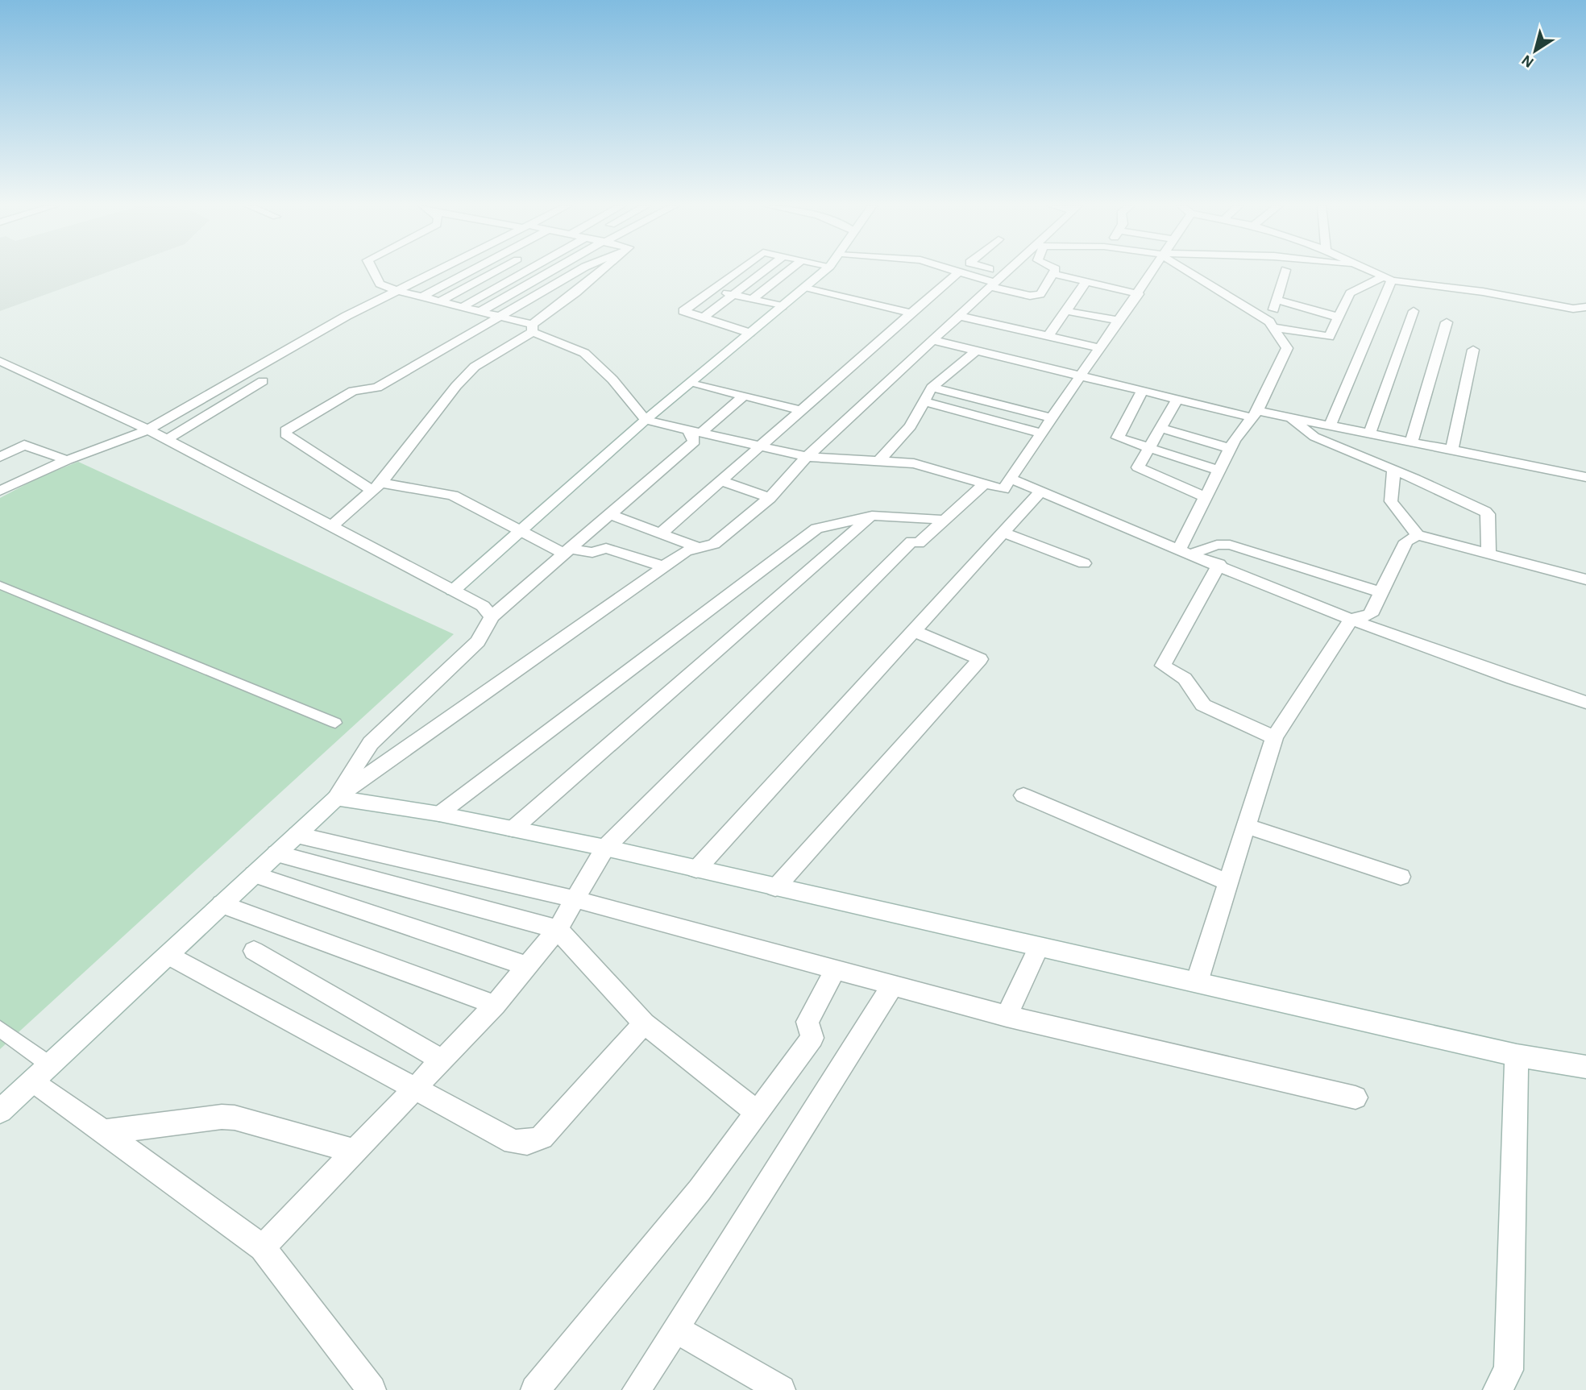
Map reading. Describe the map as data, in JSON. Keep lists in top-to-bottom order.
{
  "north": "bottom left"
}
